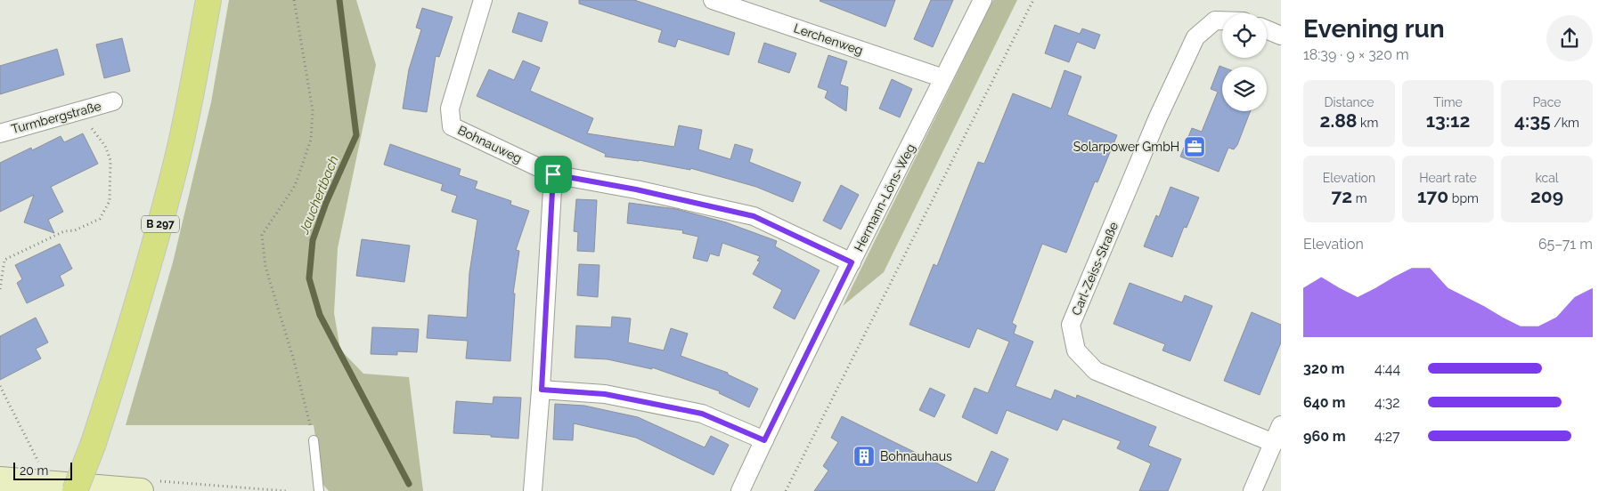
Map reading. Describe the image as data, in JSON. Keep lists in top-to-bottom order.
{
  "streets": {
    "main road": ["B 297"],
    "street": [
      "Lerchenweg",
      "Turmbergstraße",
      "Bohnauweg",
      "Hermann-Löns-Weg",
      "Carl-Zeiss-Straße"
    ]
  },
  "crossings": [
    ["Lerchenweg", "Hermann-Löns-Weg"]
  ],
  "water": ["Jauchertbach"],
  "places": {
    "office": ["Solarpower GmbH"],
    "building": ["Bohnauhaus"]
  },
  "scale_bar": "20 m",
  "page": {
    "heading": ["Evening run", "18:39 · 9 × 320 m"],
    "stats": [
      ["Distance", "2.88 km"],
      ["Time", "13:12"],
      ["Pace", "4:35 /km"],
      ["Elevation", "72 m"],
      ["Heart rate", "170 bpm"],
      ["kcal", "209"]
    ],
    "chart": ["Elevation", "65–71 m"],
    "list": [
      {
        "name": "320 m",
        "note": "4:44"
      },
      {
        "name": "640 m",
        "note": "4:32"
      },
      {
        "name": "960 m",
        "note": "4:27"
      }
    ],
    "scale": "20 m"
  }
}
